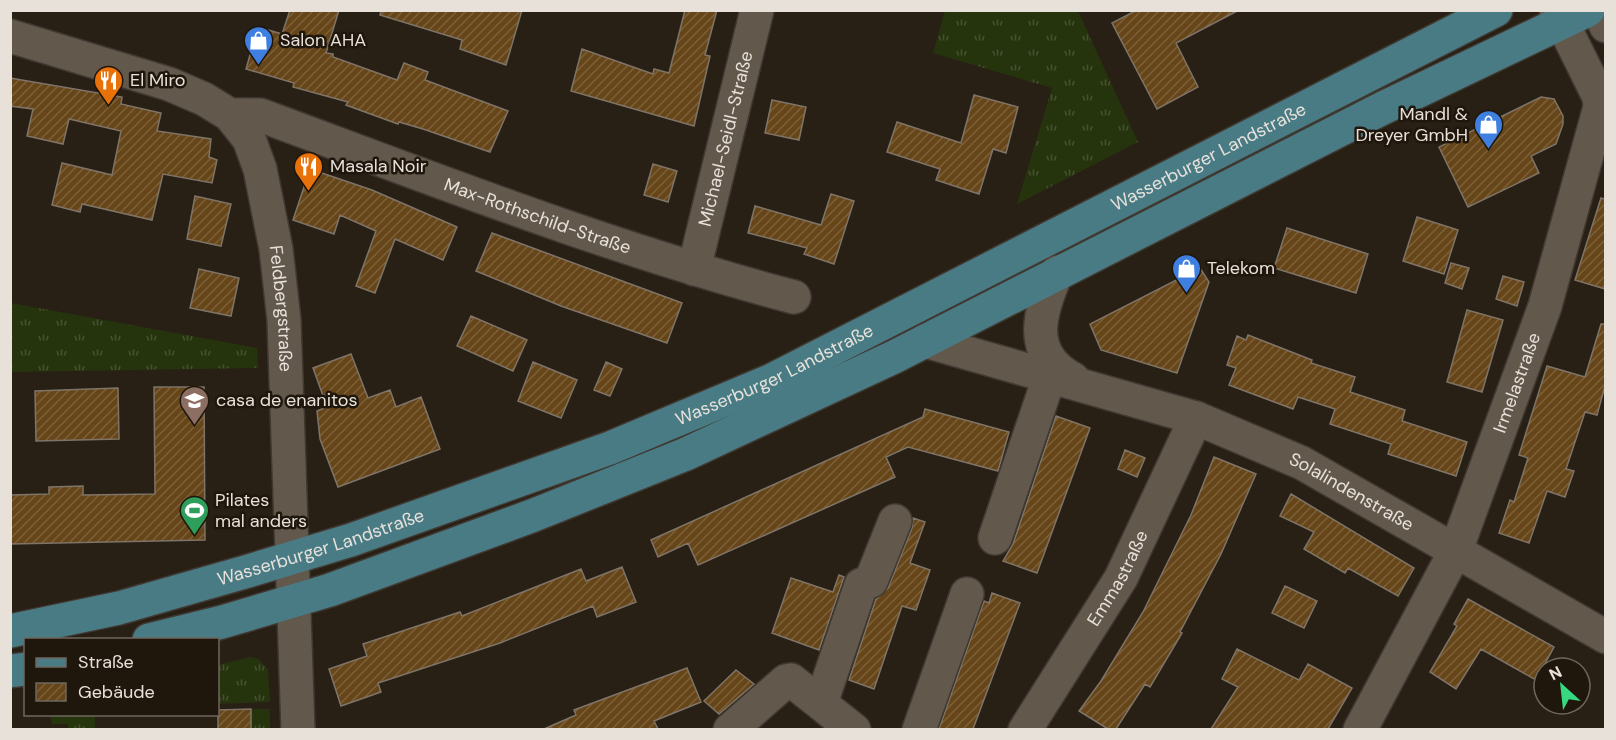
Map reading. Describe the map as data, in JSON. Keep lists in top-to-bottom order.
{
  "streets": {
    "main road": ["Wasserburger Landstraße"],
    "street": [
      "Michael-Seidl-Straße",
      "Max-Rothschild-Straße",
      "Feldbergstraße",
      "Irmelastraße",
      "Solalindenstraße",
      "Emmastraße"
    ]
  },
  "crossings": [
    ["Michael-Seidl-Straße", "Max-Rothschild-Straße"],
    ["Wasserburger Landstraße", "Feldbergstraße"],
    ["Wasserburger Landstraße", "Irmelastraße"],
    ["Wasserburger Landstraße", "Solalindenstraße"],
    ["Max-Rothschild-Straße", "Feldbergstraße"],
    ["Irmelastraße", "Solalindenstraße"],
    ["Solalindenstraße", "Emmastraße"]
  ],
  "places": {
    "shop": ["Salon AHA", "Mandl & Dreyer GmbH", "Telekom"],
    "restaurant": ["El Miro", "Masala Noir"],
    "school or university": ["casa de enanitos"],
    "sports": ["Pilates mal anders"]
  },
  "legend": ["Straße", "Gebäude"],
  "north": "top left"
}
